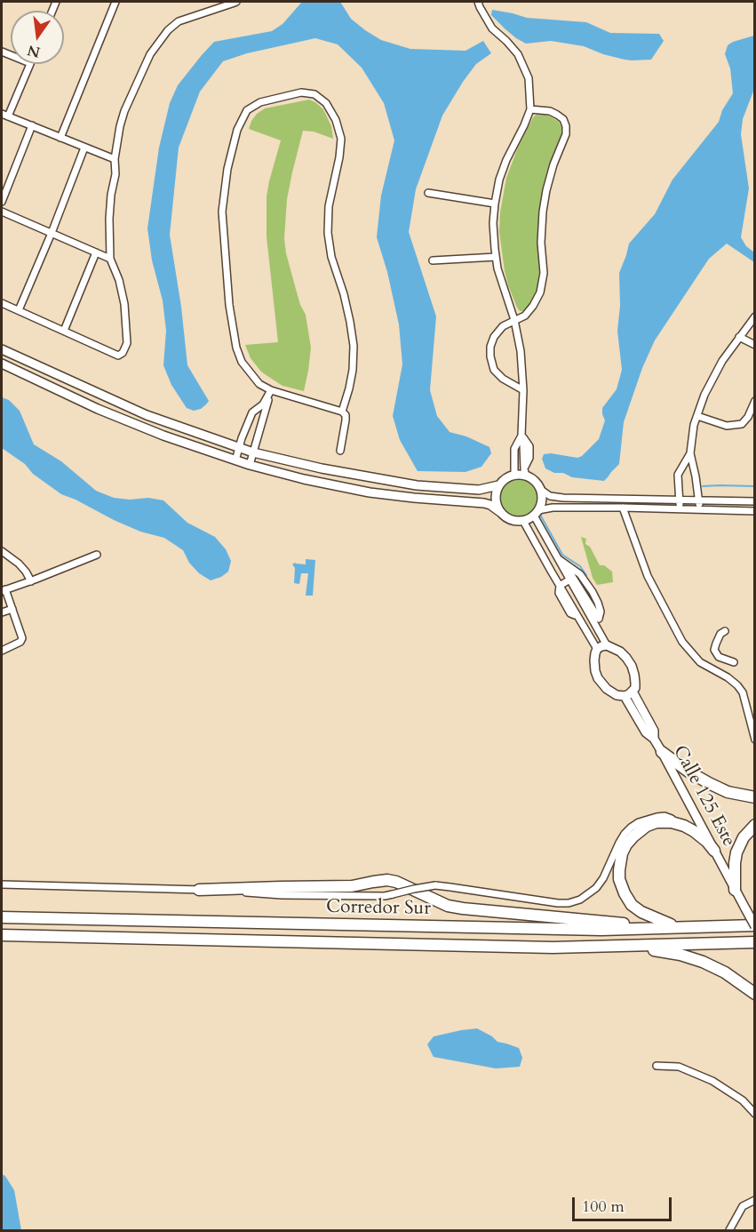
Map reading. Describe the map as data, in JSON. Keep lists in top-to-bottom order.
{
  "streets": {
    "highway": ["Corredor Sur"],
    "street": ["Calle 125 Este"]
  },
  "crossings": [
    ["Calle 125 Este", "Corredor Sur"]
  ],
  "scale_bar": "100 m",
  "north": "bottom"
}
